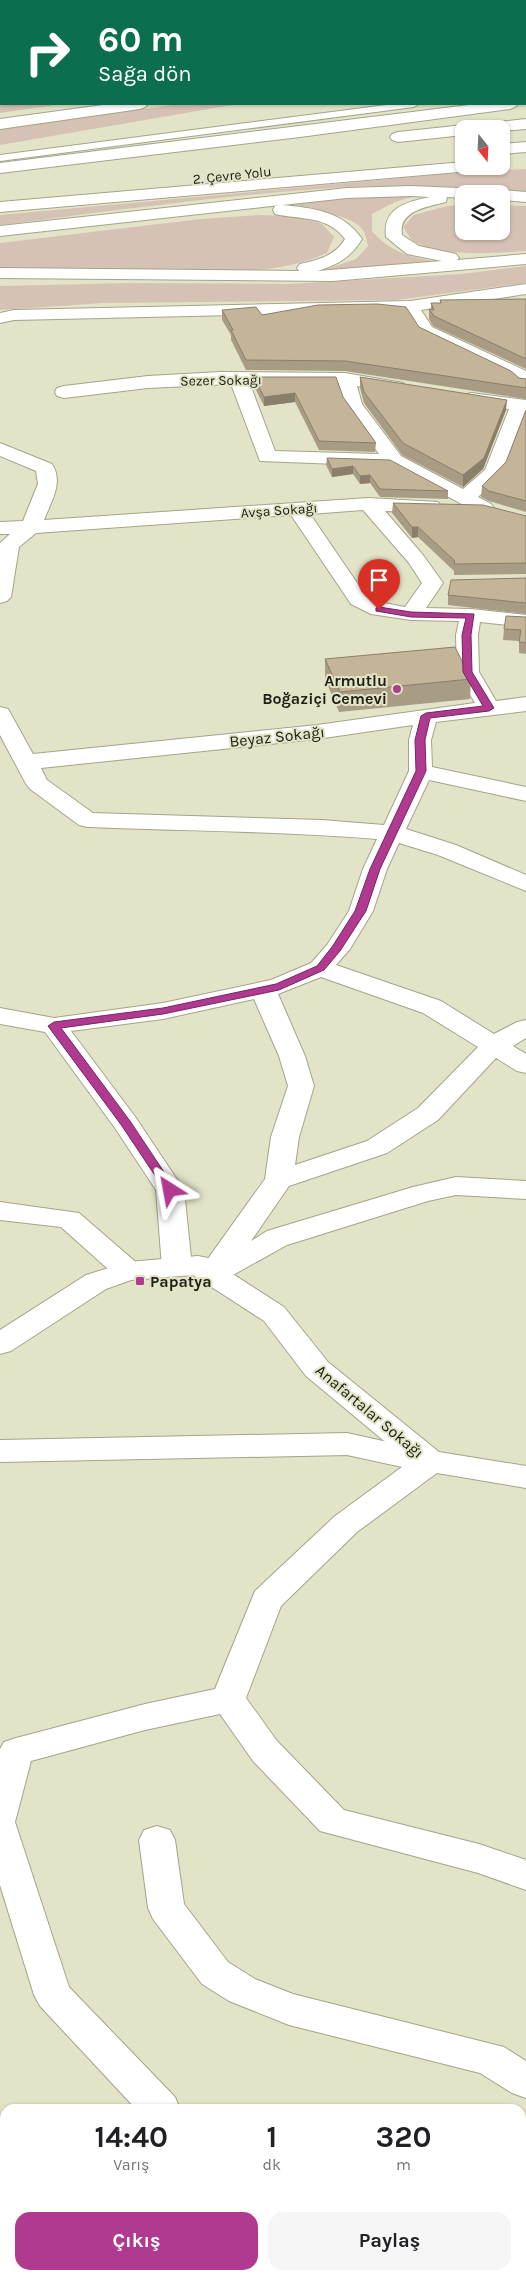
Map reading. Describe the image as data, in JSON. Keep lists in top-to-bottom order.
{
  "streets": {
    "main road": [
      "2. Çevre Yolu",
      "Sezer Sokağı",
      "Avşa Sokağı",
      "Beyaz Sokağı",
      "Anafartalar Sokağı"
    ]
  },
  "places": {
    "other": ["Armutlu Boğaziçi Cemevi"],
    "transit": ["Papatya"]
  },
  "north": "bottom",
  "page": {
    "turn": ["60 m", "Sağa dön"],
    "eta": [
      "14:40",
      "Varış",
      "1",
      "dk",
      "320",
      "m"
    ],
    "buttons": ["Çıkış", "Paylaş"]
  }
}
